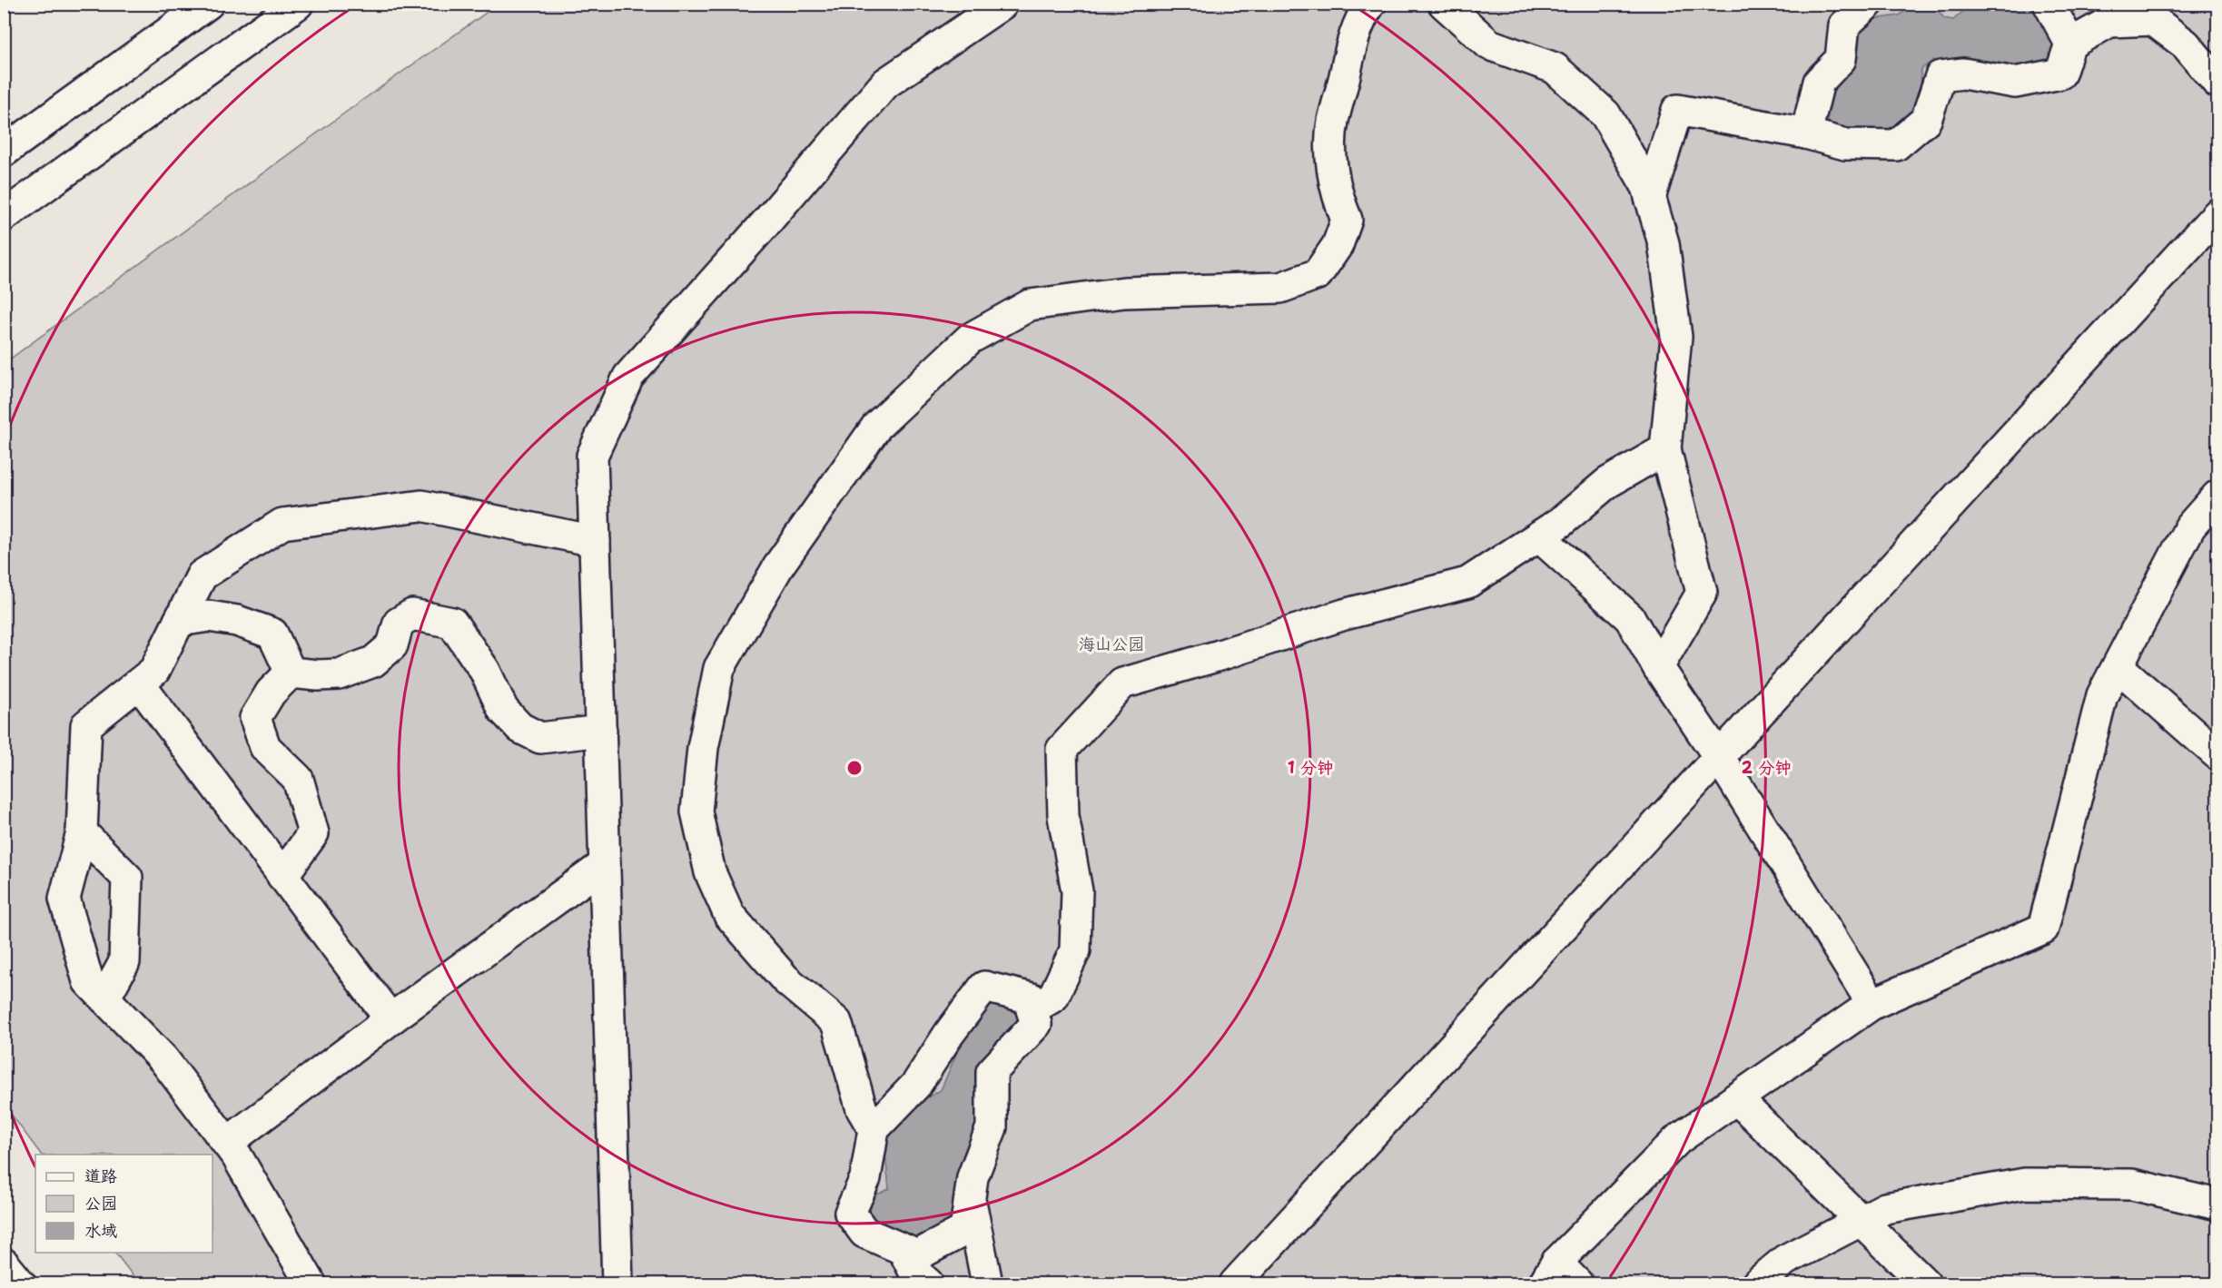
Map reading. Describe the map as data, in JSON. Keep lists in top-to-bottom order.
{
  "parks": ["海山公园"],
  "legend": ["道路", "公园", "水域"],
  "rings": ["1 分钟", "2 分钟"]
}
